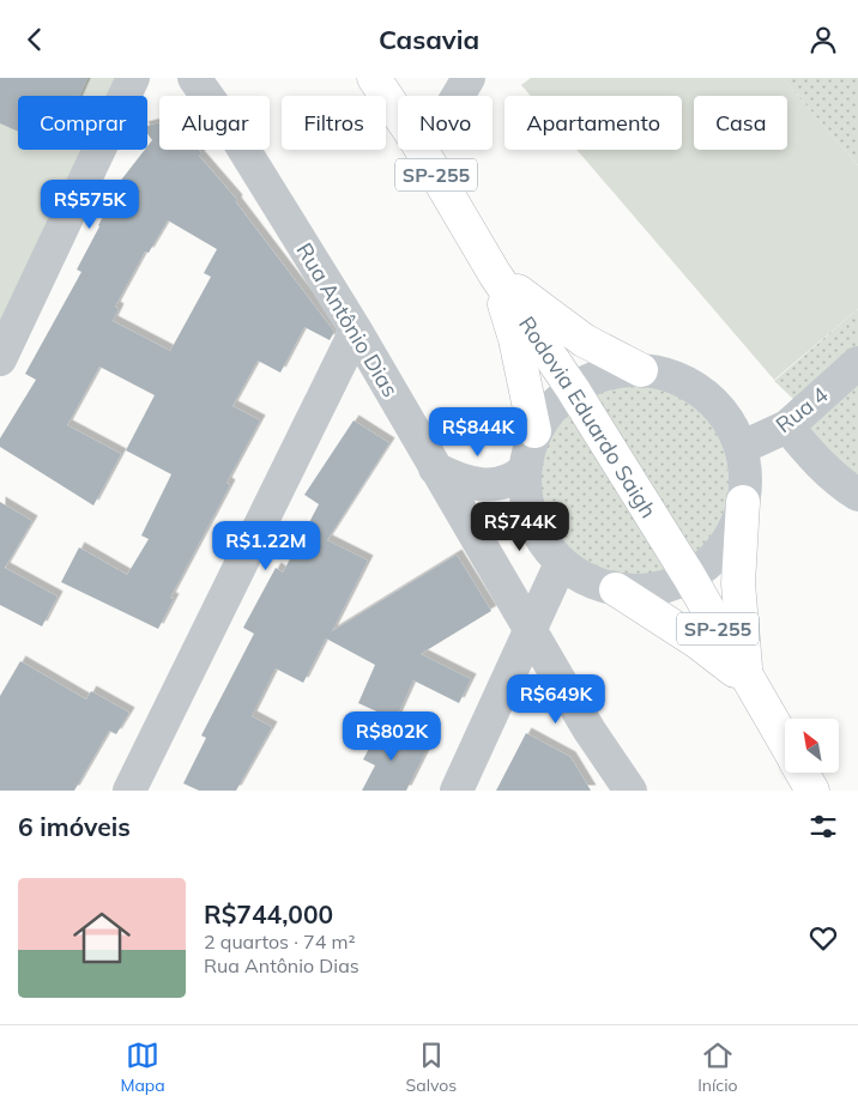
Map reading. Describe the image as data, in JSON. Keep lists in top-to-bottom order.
{
  "streets": {
    "highway": ["SP-255", "Rodovia Eduardo Saigh"],
    "street": ["Rua Antônio Dias", "Rua 4"]
  },
  "north": "top left",
  "page": {
    "header": "Casavia",
    "chip": [
      "Comprar",
      "Alugar",
      "Filtros",
      "Novo",
      "Apartamento",
      "Casa"
    ],
    "price": [
      "R$575K",
      "R$844K",
      "R$744K",
      "R$1.22M",
      "R$649K",
      "R$802K"
    ],
    "heading": "6 imóveis",
    "list": [
      {
        "name": "R$744,000",
        "note": "2 quartos · 74 m² · Rua Antônio Dias"
      }
    ],
    "tabs": ["Mapa", "Salvos", "Início"]
  }
}
